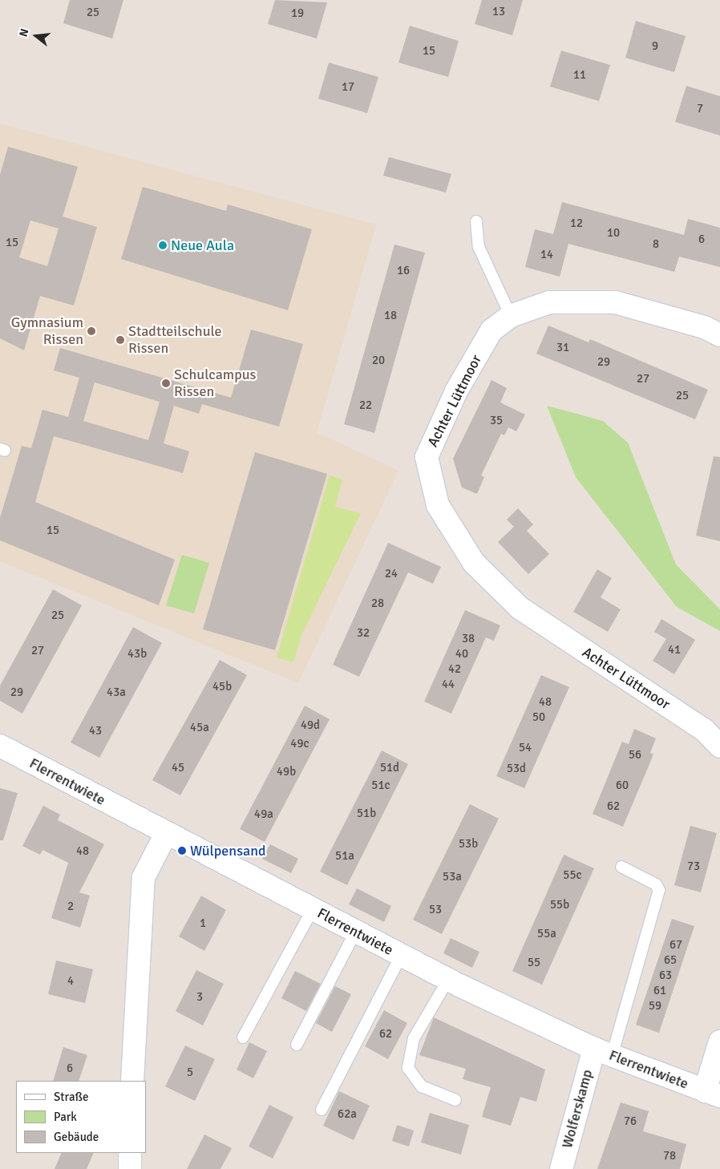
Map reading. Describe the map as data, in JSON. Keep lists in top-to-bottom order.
{
  "streets": {
    "street": ["Achter Lüttmoor", "Flerrentwiete", "Wolferskamp"]
  },
  "crossings": [
    ["Flerrentwiete", "Wolferskamp"]
  ],
  "places": [
    "Neue Aula",
    "Gymnasium Rissen",
    "Stadtteilschule Rissen",
    "Schulcampus Rissen",
    "Wülpensand"
  ],
  "house_numbers": [
    "13",
    "25",
    "19",
    "9",
    "15",
    "11",
    "17",
    "7",
    "12",
    "10",
    "6",
    "15",
    "8",
    "14",
    "16",
    "18",
    "31",
    "20",
    "29",
    "27",
    "25",
    "22",
    "35",
    "15",
    "24",
    "28",
    "25",
    "32",
    "38",
    "41",
    "27",
    "43b",
    "40",
    "42",
    "44",
    "45b",
    "29",
    "43a",
    "48",
    "50",
    "49d",
    "45a",
    "43",
    "49c",
    "54",
    "56",
    "45",
    "51d",
    "53d",
    "49b",
    "51c",
    "60",
    "62",
    "51b",
    "49a",
    "53b",
    "48",
    "51a",
    "73",
    "55c",
    "53a",
    "55b",
    "2",
    "53",
    "1",
    "55a",
    "67",
    "65",
    "55",
    "63",
    "4",
    "61",
    "3",
    "59",
    "62",
    "6",
    "5",
    "62a",
    "76",
    "78"
  ],
  "legend": ["Straße", "Park", "Gebäude"],
  "north": "left"
}
